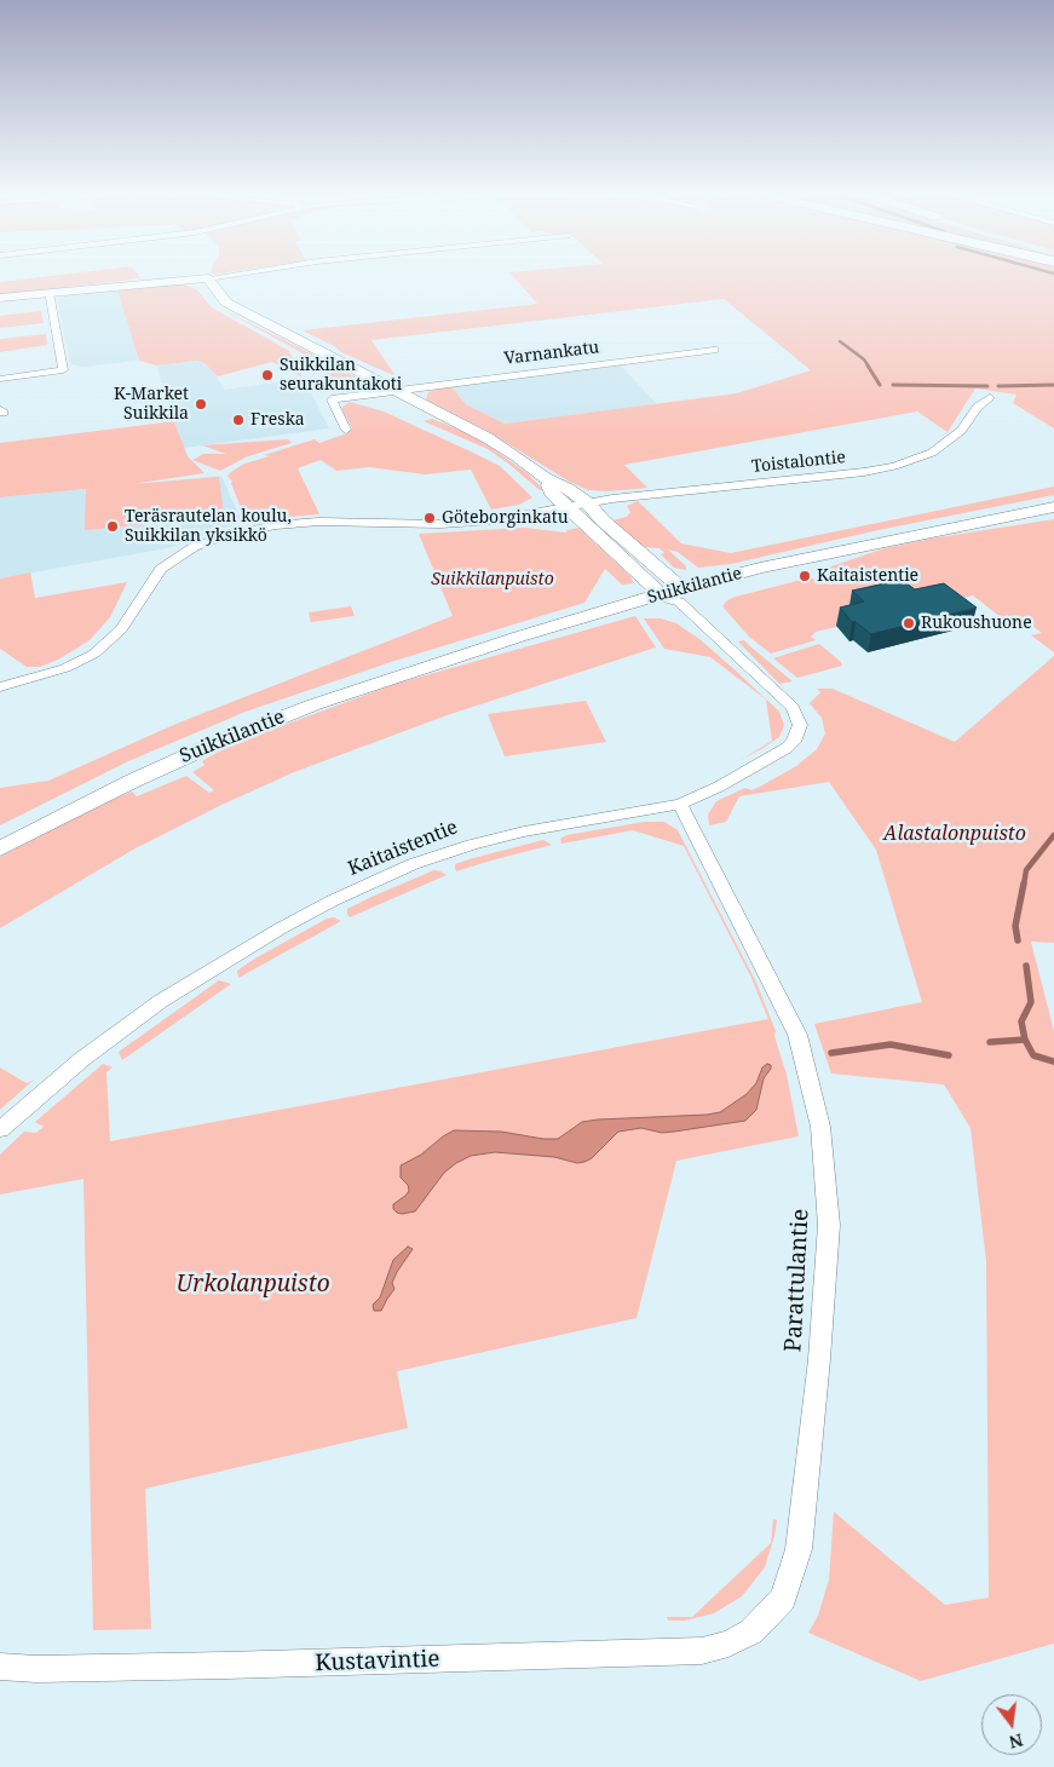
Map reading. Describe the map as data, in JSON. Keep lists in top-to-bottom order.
{
  "streets": {
    "street": [
      "Varnankatu",
      "Toistalontie",
      "Suikkilantie",
      "Kaitaistentie",
      "Parattulantie",
      "Kustavintie"
    ]
  },
  "crossings": [
    ["Suikkilantie", "Kaitaistentie"],
    ["Kaitaistentie", "Parattulantie"],
    ["Parattulantie", "Kustavintie"]
  ],
  "parks": ["Suikkilanpuisto", "Alastalonpuisto", "Urkolanpuisto"],
  "places": [
    "Suikkilan seurakuntakoti",
    "K-Market Suikkila",
    "Freska",
    "Göteborginkatu",
    "Teräsrautelan koulu, Suikkilan yksikkö",
    "Kaitaistentie",
    "Rukoushuone"
  ],
  "north": "bottom"
}
